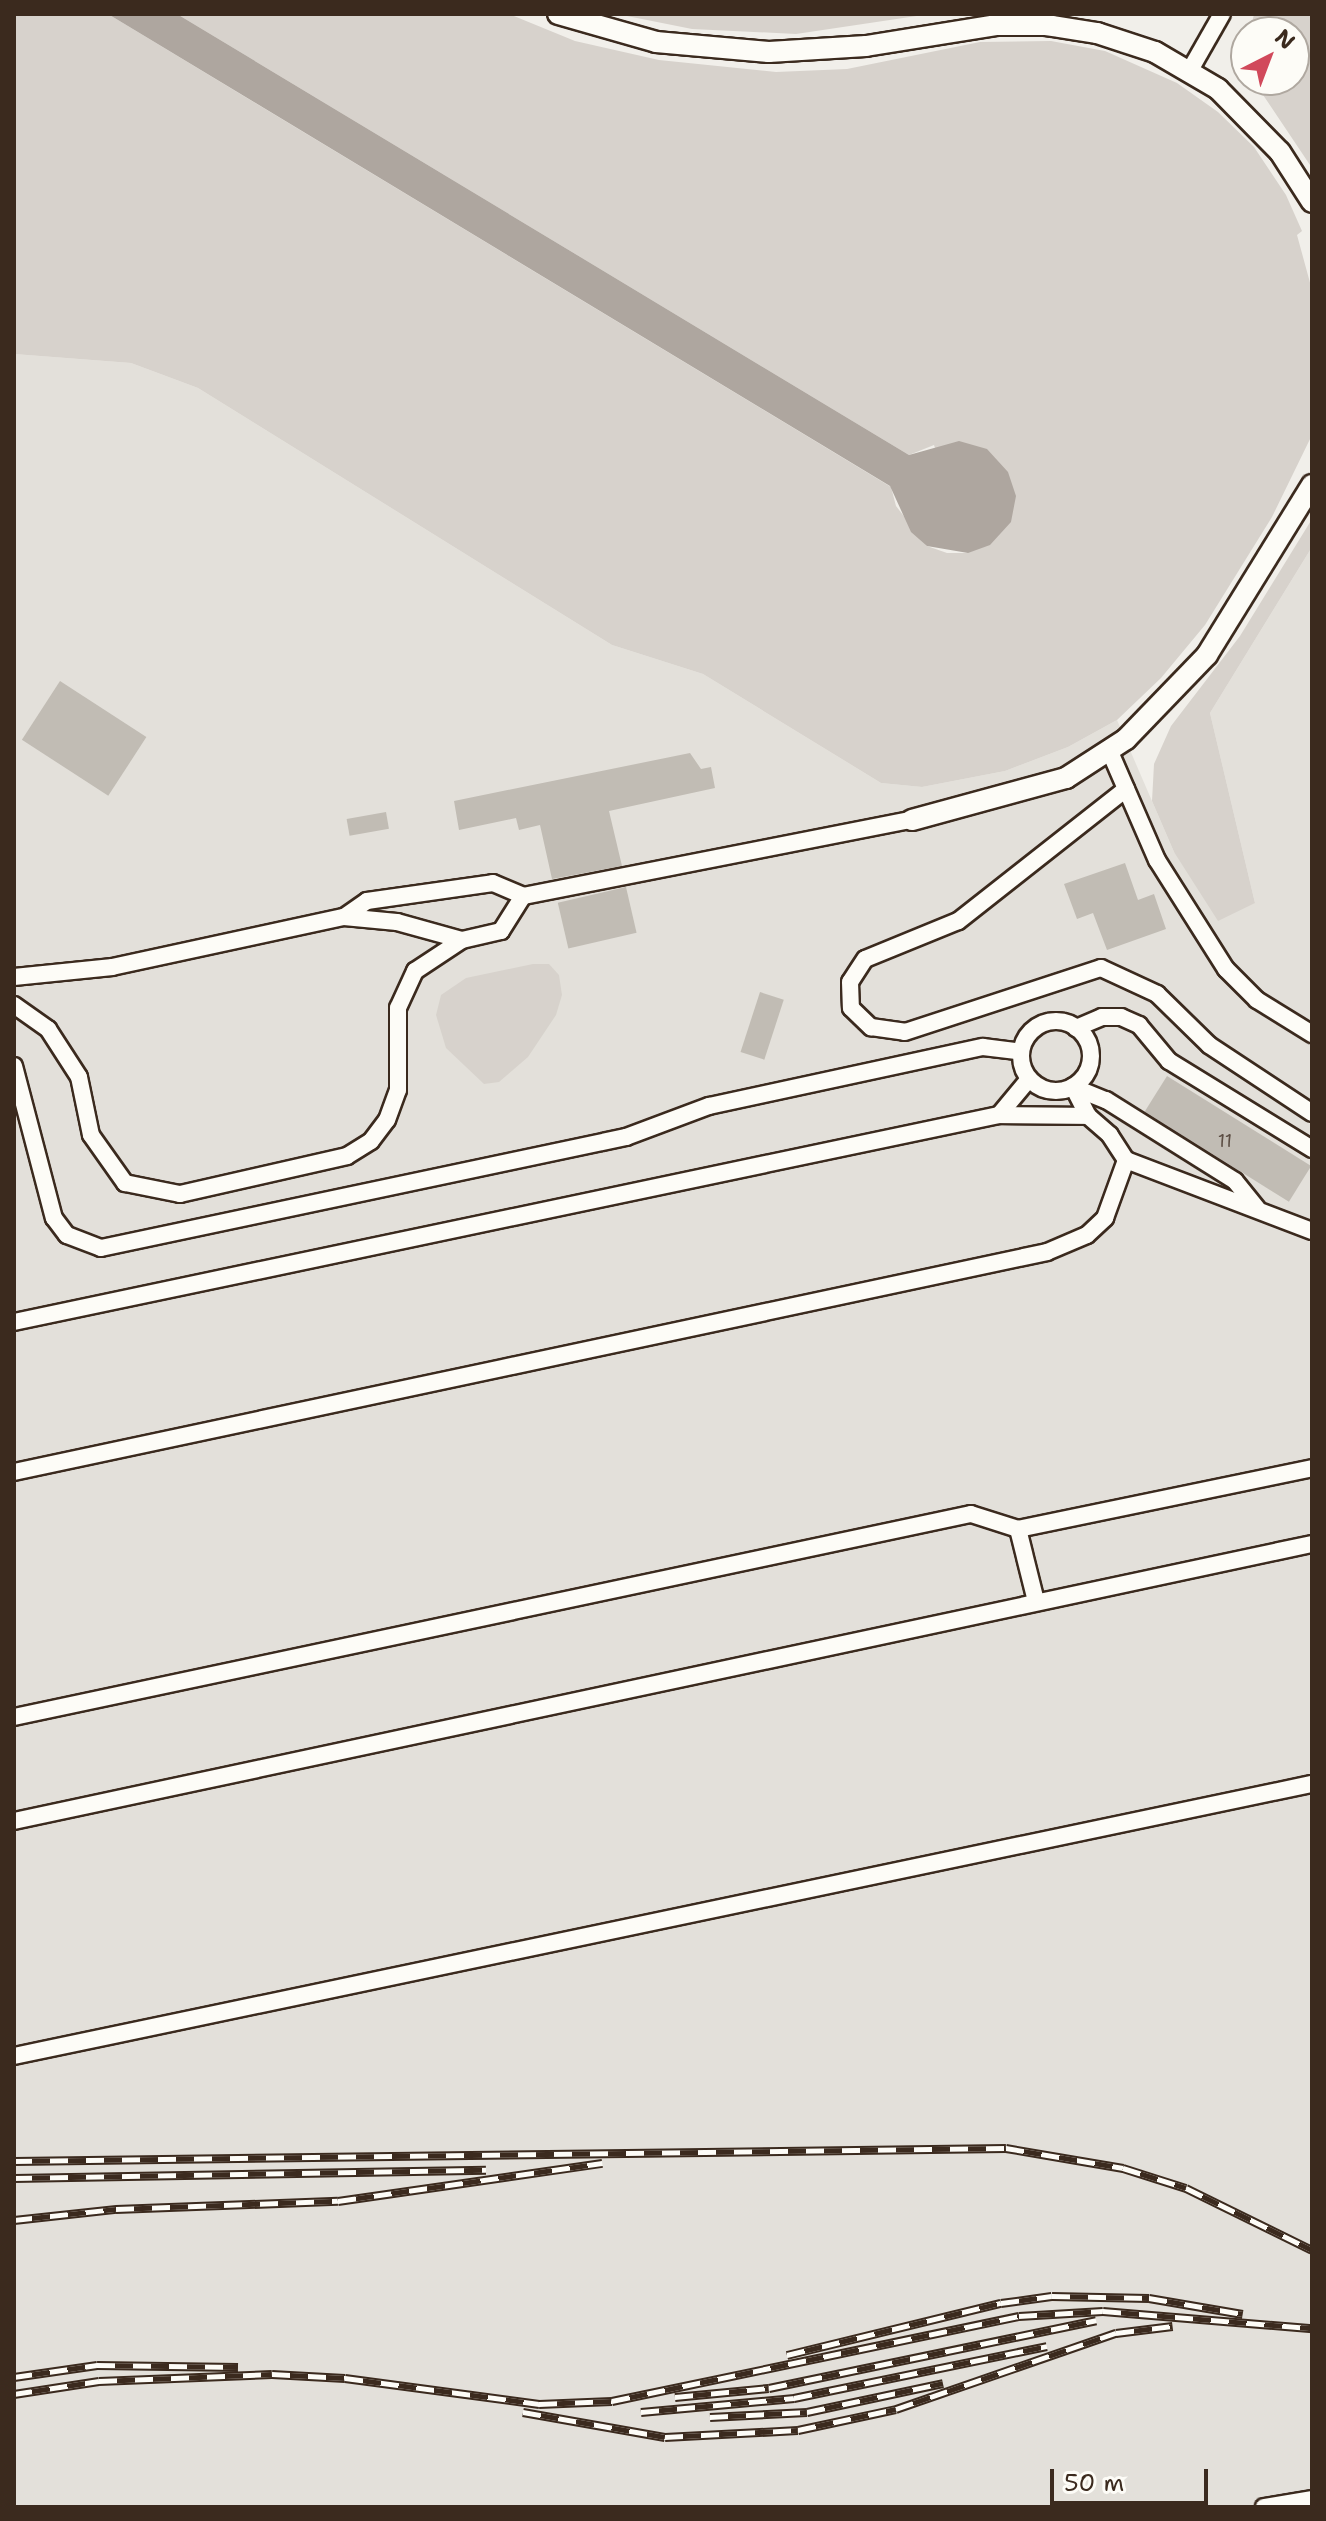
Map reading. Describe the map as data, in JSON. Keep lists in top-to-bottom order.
{
  "house_numbers": ["11"],
  "scale_bar": "50 m",
  "north": "top right"
}
